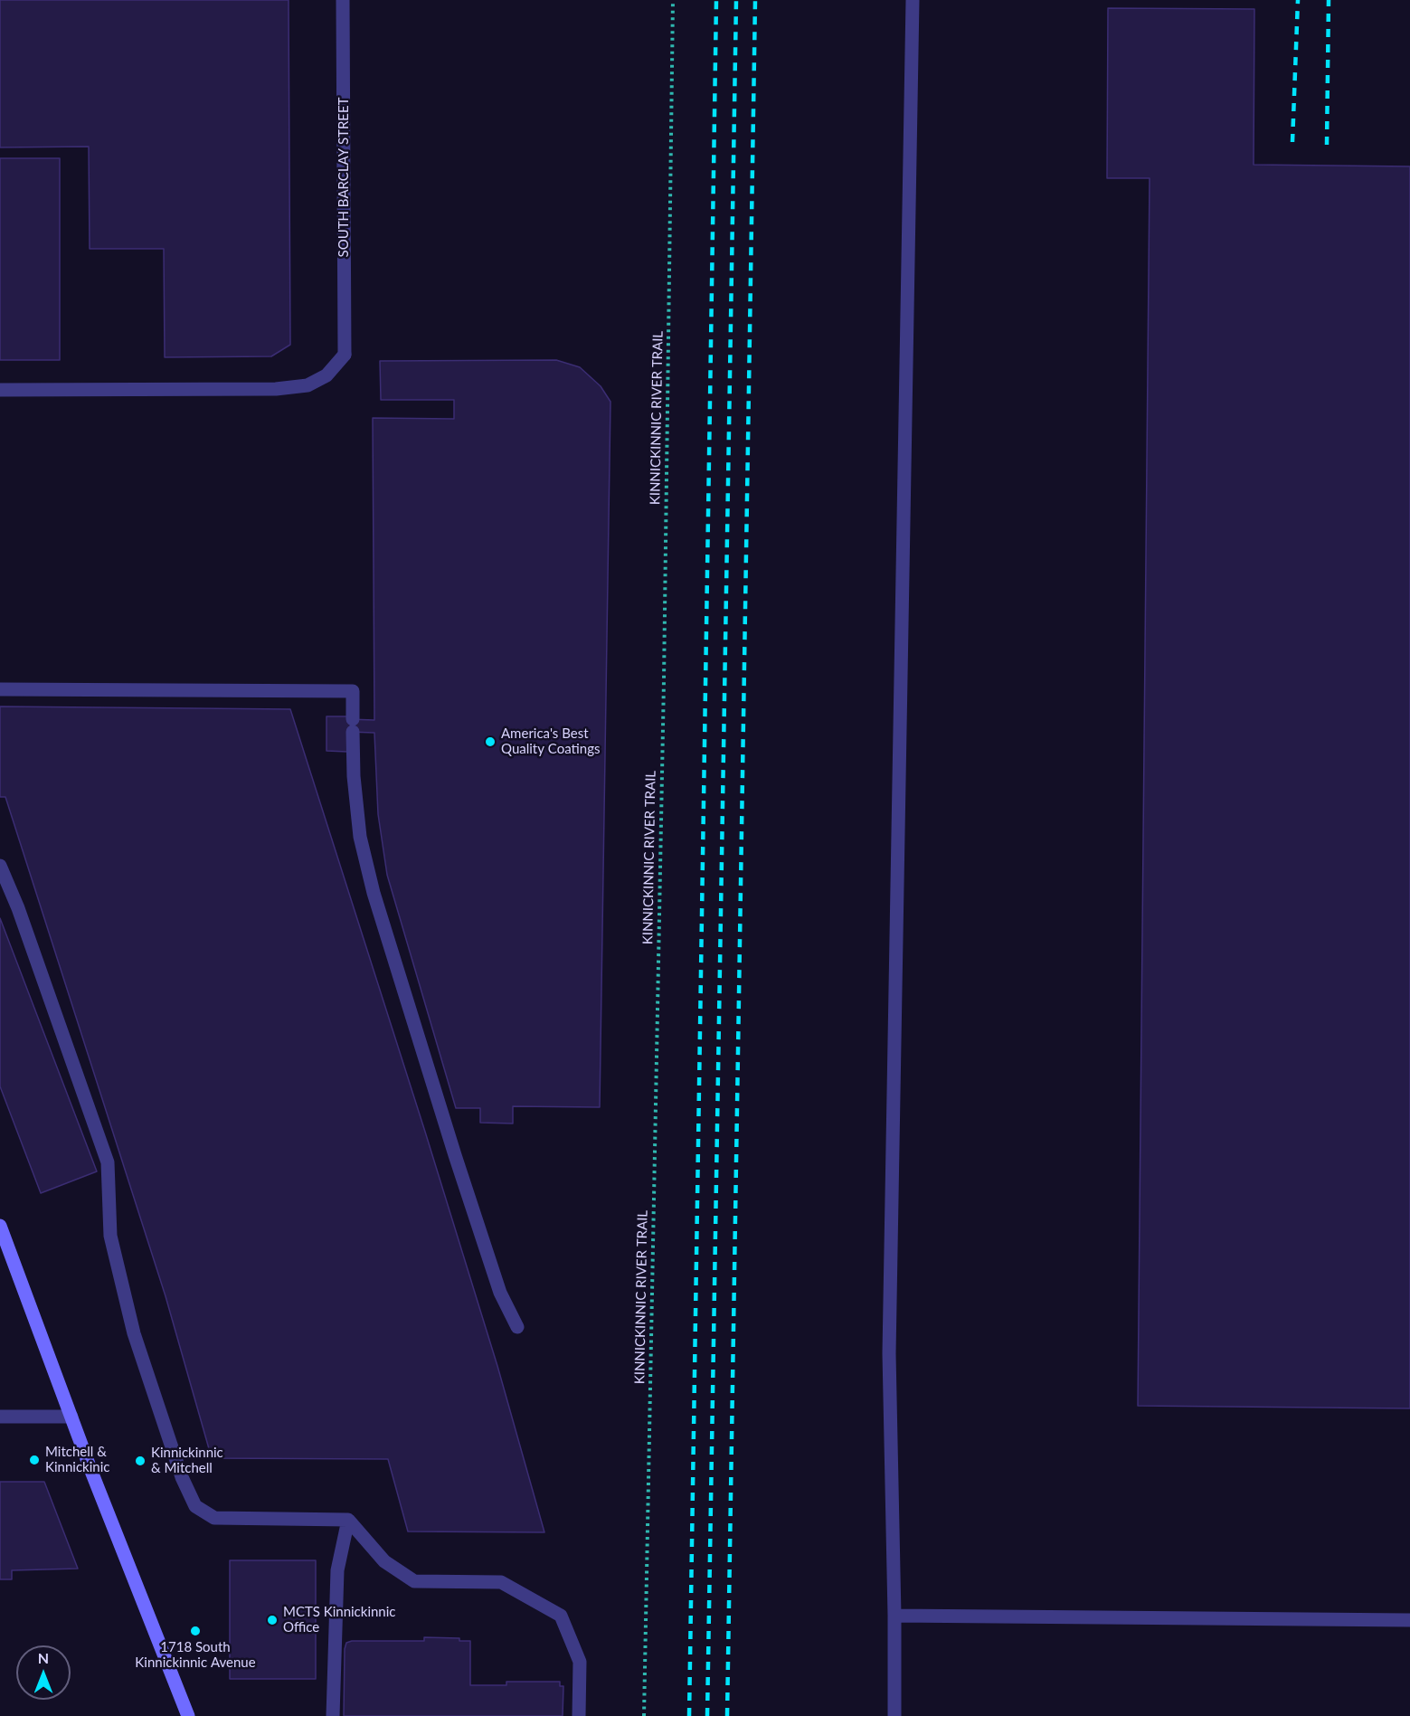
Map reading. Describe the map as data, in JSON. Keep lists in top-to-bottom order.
{
  "streets": {
    "street": ["SOUTH BARCLAY STREET"],
    "path": ["KINNICKINNIC RIVER TRAIL"]
  },
  "places": [
    "America's Best Quality Coatings",
    "Mitchell & Kinnickinic",
    "Kinnickinnic & Mitchell",
    "MCTS Kinnickinnic Office",
    "1718 South Kinnickinnic Avenue"
  ],
  "north": "top"
}
